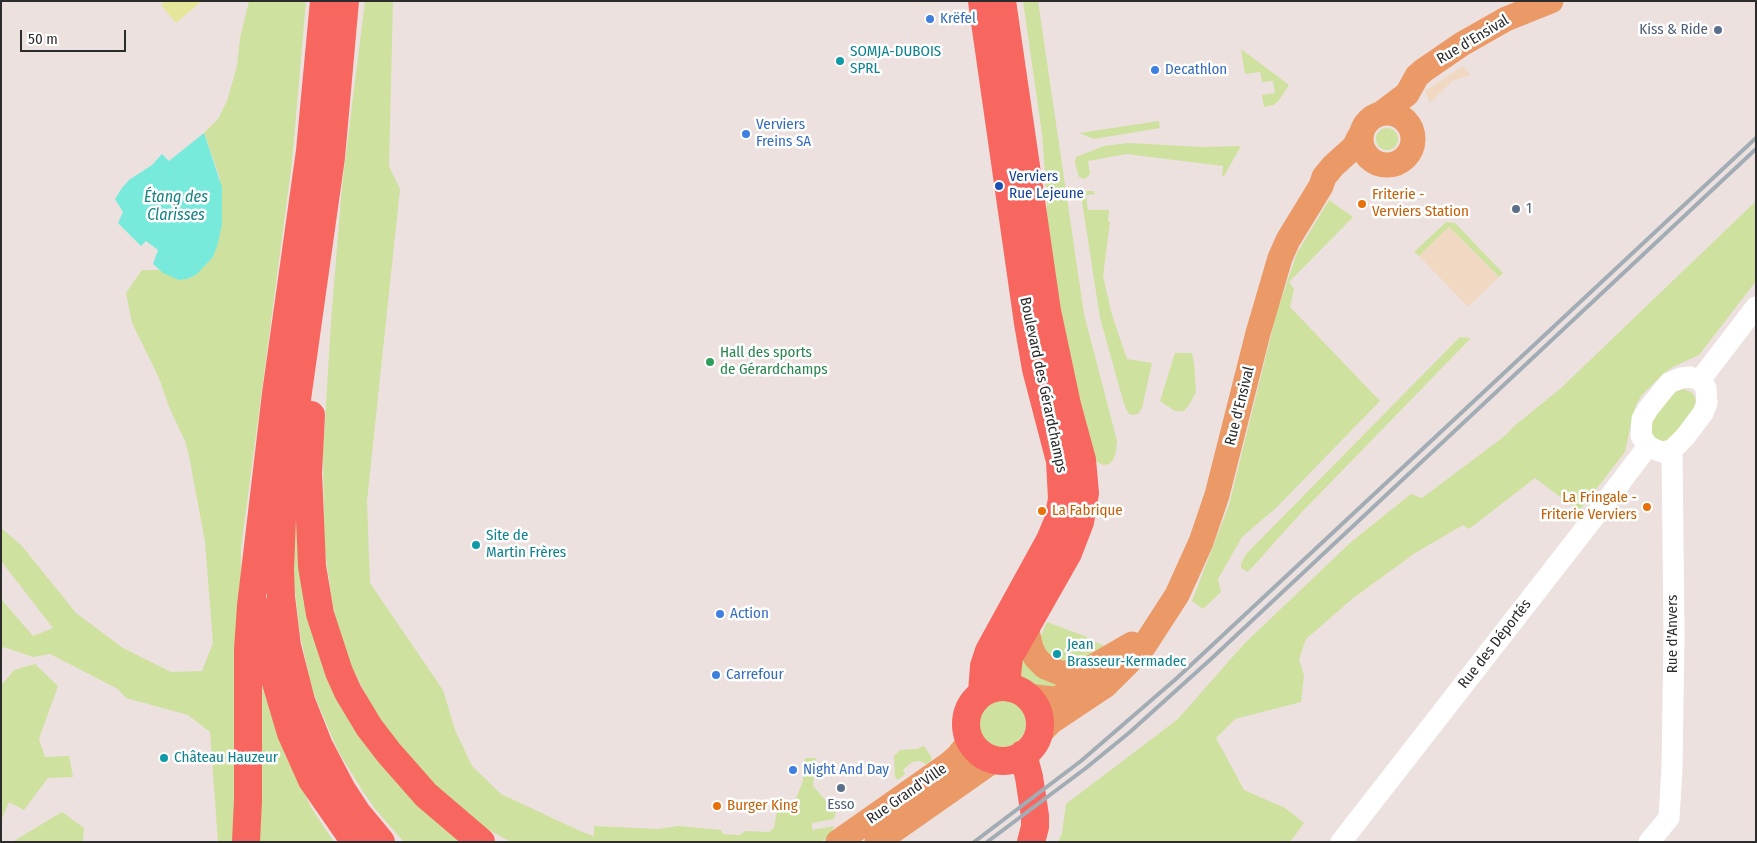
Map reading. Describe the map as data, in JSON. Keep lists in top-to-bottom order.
{
  "streets": {
    "highway": ["Boulevard des Gérardchamps"],
    "main road": ["Rue d'Ensival", "Rue Grand'Ville"],
    "street": ["Rue d'Anvers", "Rue des Déportés"]
  },
  "crossings": [
    ["Rue d'Ensival", "Boulevard des Gérardchamps"],
    ["Rue d'Ensival", "Rue Grand'Ville"],
    ["Boulevard des Gérardchamps", "Rue Grand'Ville"],
    ["Rue d'Anvers", "Rue des Déportés"]
  ],
  "water": ["Étang des Clarisses"],
  "places": [
    "Krëfel",
    "Kiss & Ride",
    "SOMJA-DUBOIS SPRL",
    "Decathlon",
    "Verviers Freins SA",
    "Verviers Rue Lejeune",
    "Friterie - Verviers Station",
    "1",
    "Hall des sports de Gérardchamps",
    "La Fringale - Friterie Verviers",
    "La Fabrique",
    "Site de Martin Frères",
    "Action",
    "Jean Brasseur-Kermadec",
    "Carrefour",
    "Château Hauzeur",
    "Night And Day",
    "Esso",
    "Burger King"
  ],
  "scale_bar": "50 m"
}
